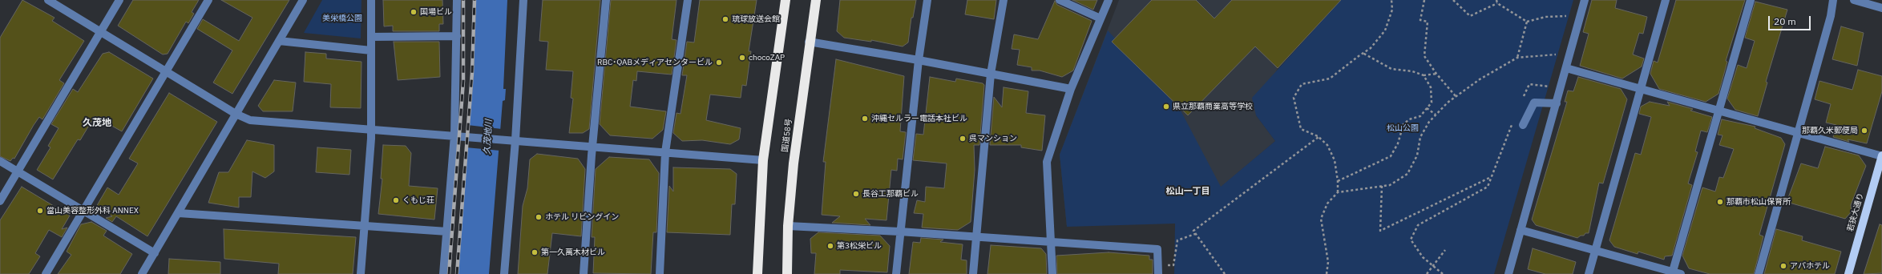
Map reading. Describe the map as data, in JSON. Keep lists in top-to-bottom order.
{
  "streets": {
    "highway": ["国道58号"],
    "main road": ["若狭大通り"]
  },
  "districts": ["久茂地", "松山一丁目"],
  "water": ["久茂地川"],
  "parks": ["美栄橋公園", "松山公園"],
  "places": [
    "国場ビル",
    "琉球放送会館",
    "chocoZAP",
    "RBC･QABメディアセンタービル",
    "県立那覇商業高等学校",
    "沖縄セルラー電話本社ビル",
    "那覇久米郵便局",
    "呉マンション",
    "長谷工那覇ビル",
    "くもじ荘",
    "那覇市松山保育所",
    "當山美容整形外科 ANNEX",
    "ホテル リビングイン",
    "第3松栄ビル",
    "第一久萬木材ビル",
    "アパホテル"
  ],
  "scale_bar": "20 m"
}
